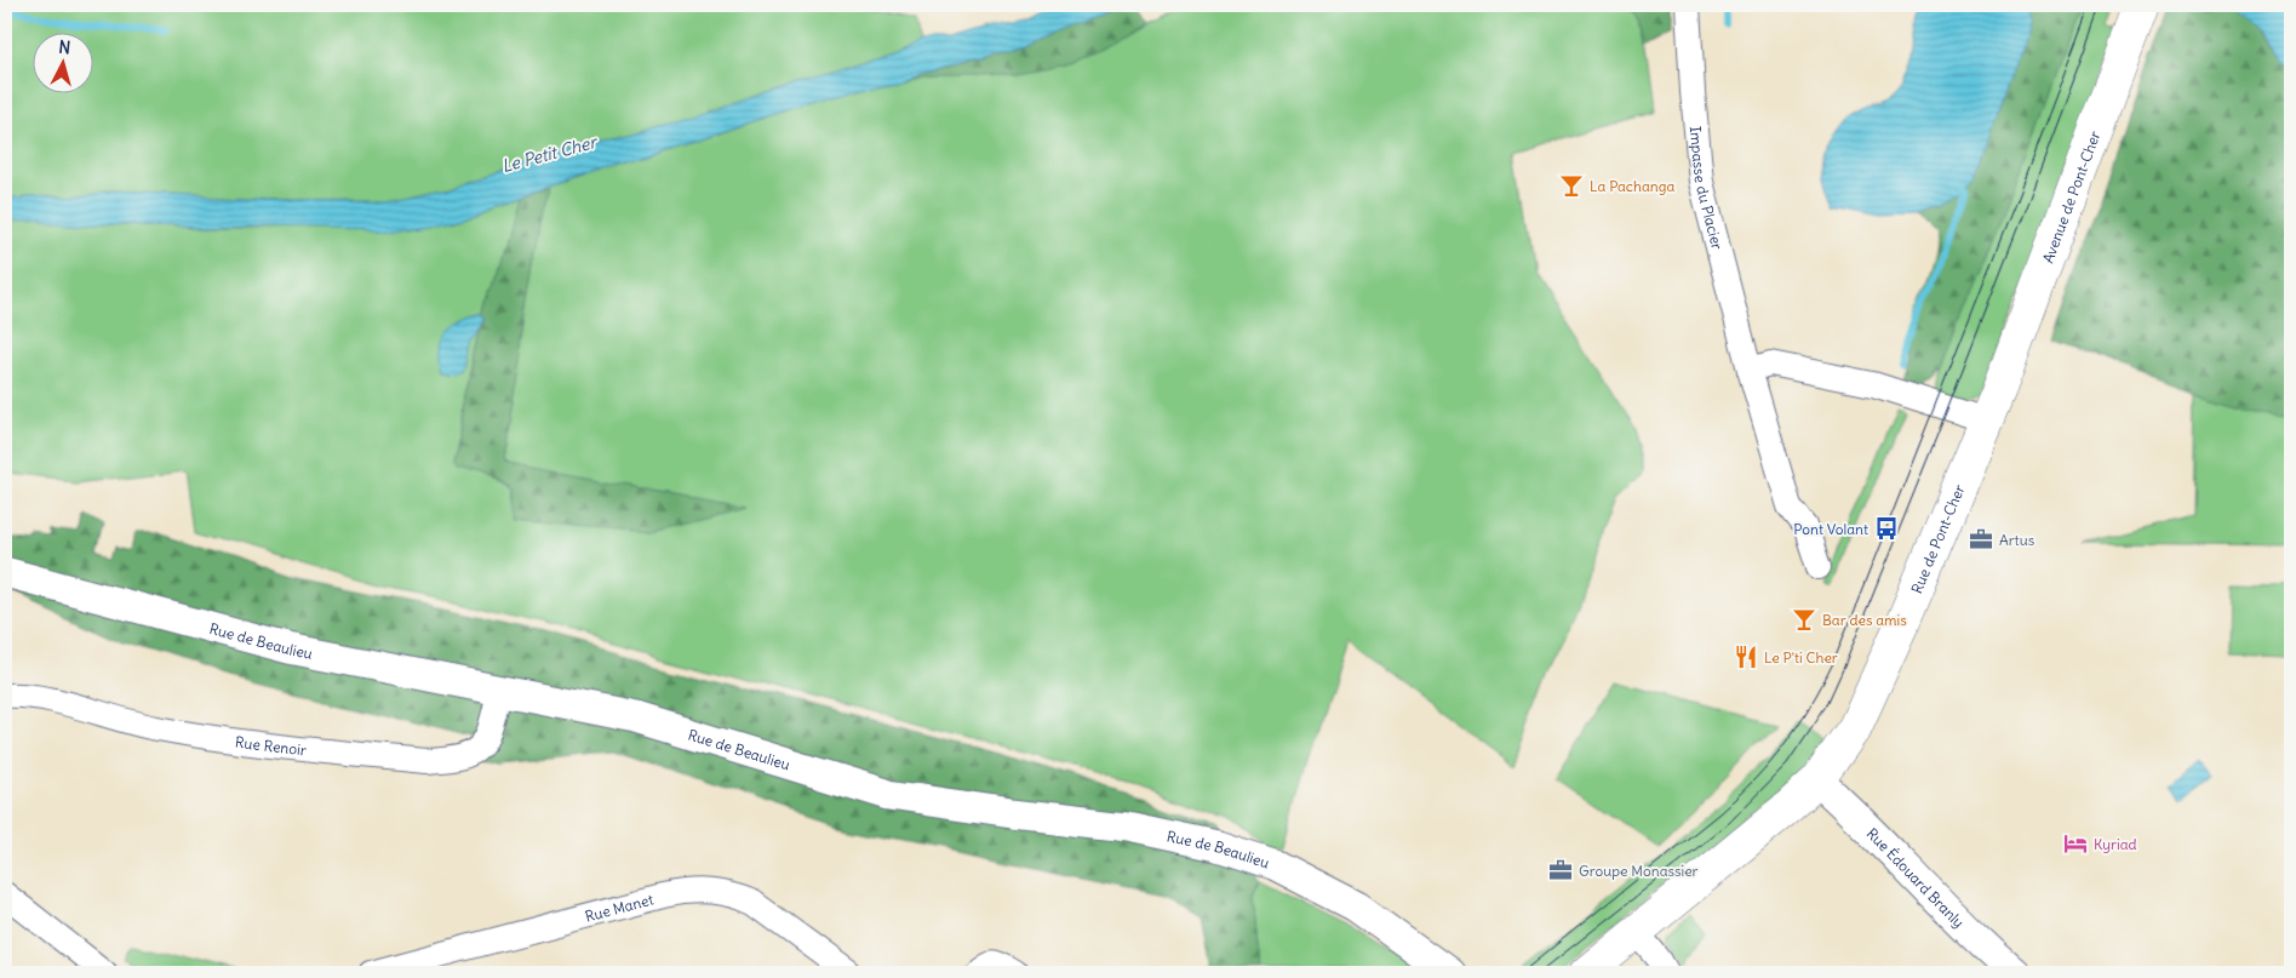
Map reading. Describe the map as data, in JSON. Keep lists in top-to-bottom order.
{
  "streets": {
    "main road": ["Avenue de Pont-Cher", "Rue de Pont-Cher"],
    "street": [
      "Impasse du Placier",
      "Rue de Beaulieu",
      "Rue Renoir",
      "Rue Édouard Branly",
      "Rue Manet"
    ]
  },
  "crossings": [
    ["Avenue de Pont-Cher", "Rue de Pont-Cher"],
    ["Rue de Pont-Cher", "Rue Édouard Branly"],
    ["Rue de Beaulieu", "Rue Renoir"]
  ],
  "water": ["Le Petit Cher"],
  "places": {
    "bar": ["La Pachanga", "Bar des amis"],
    "bus stop": ["Pont Volant"],
    "office": ["Artus", "Groupe Monassier"],
    "restaurant": ["Le P'ti Cher"],
    "hotel": ["Kyriad"]
  },
  "north": "top"
}
